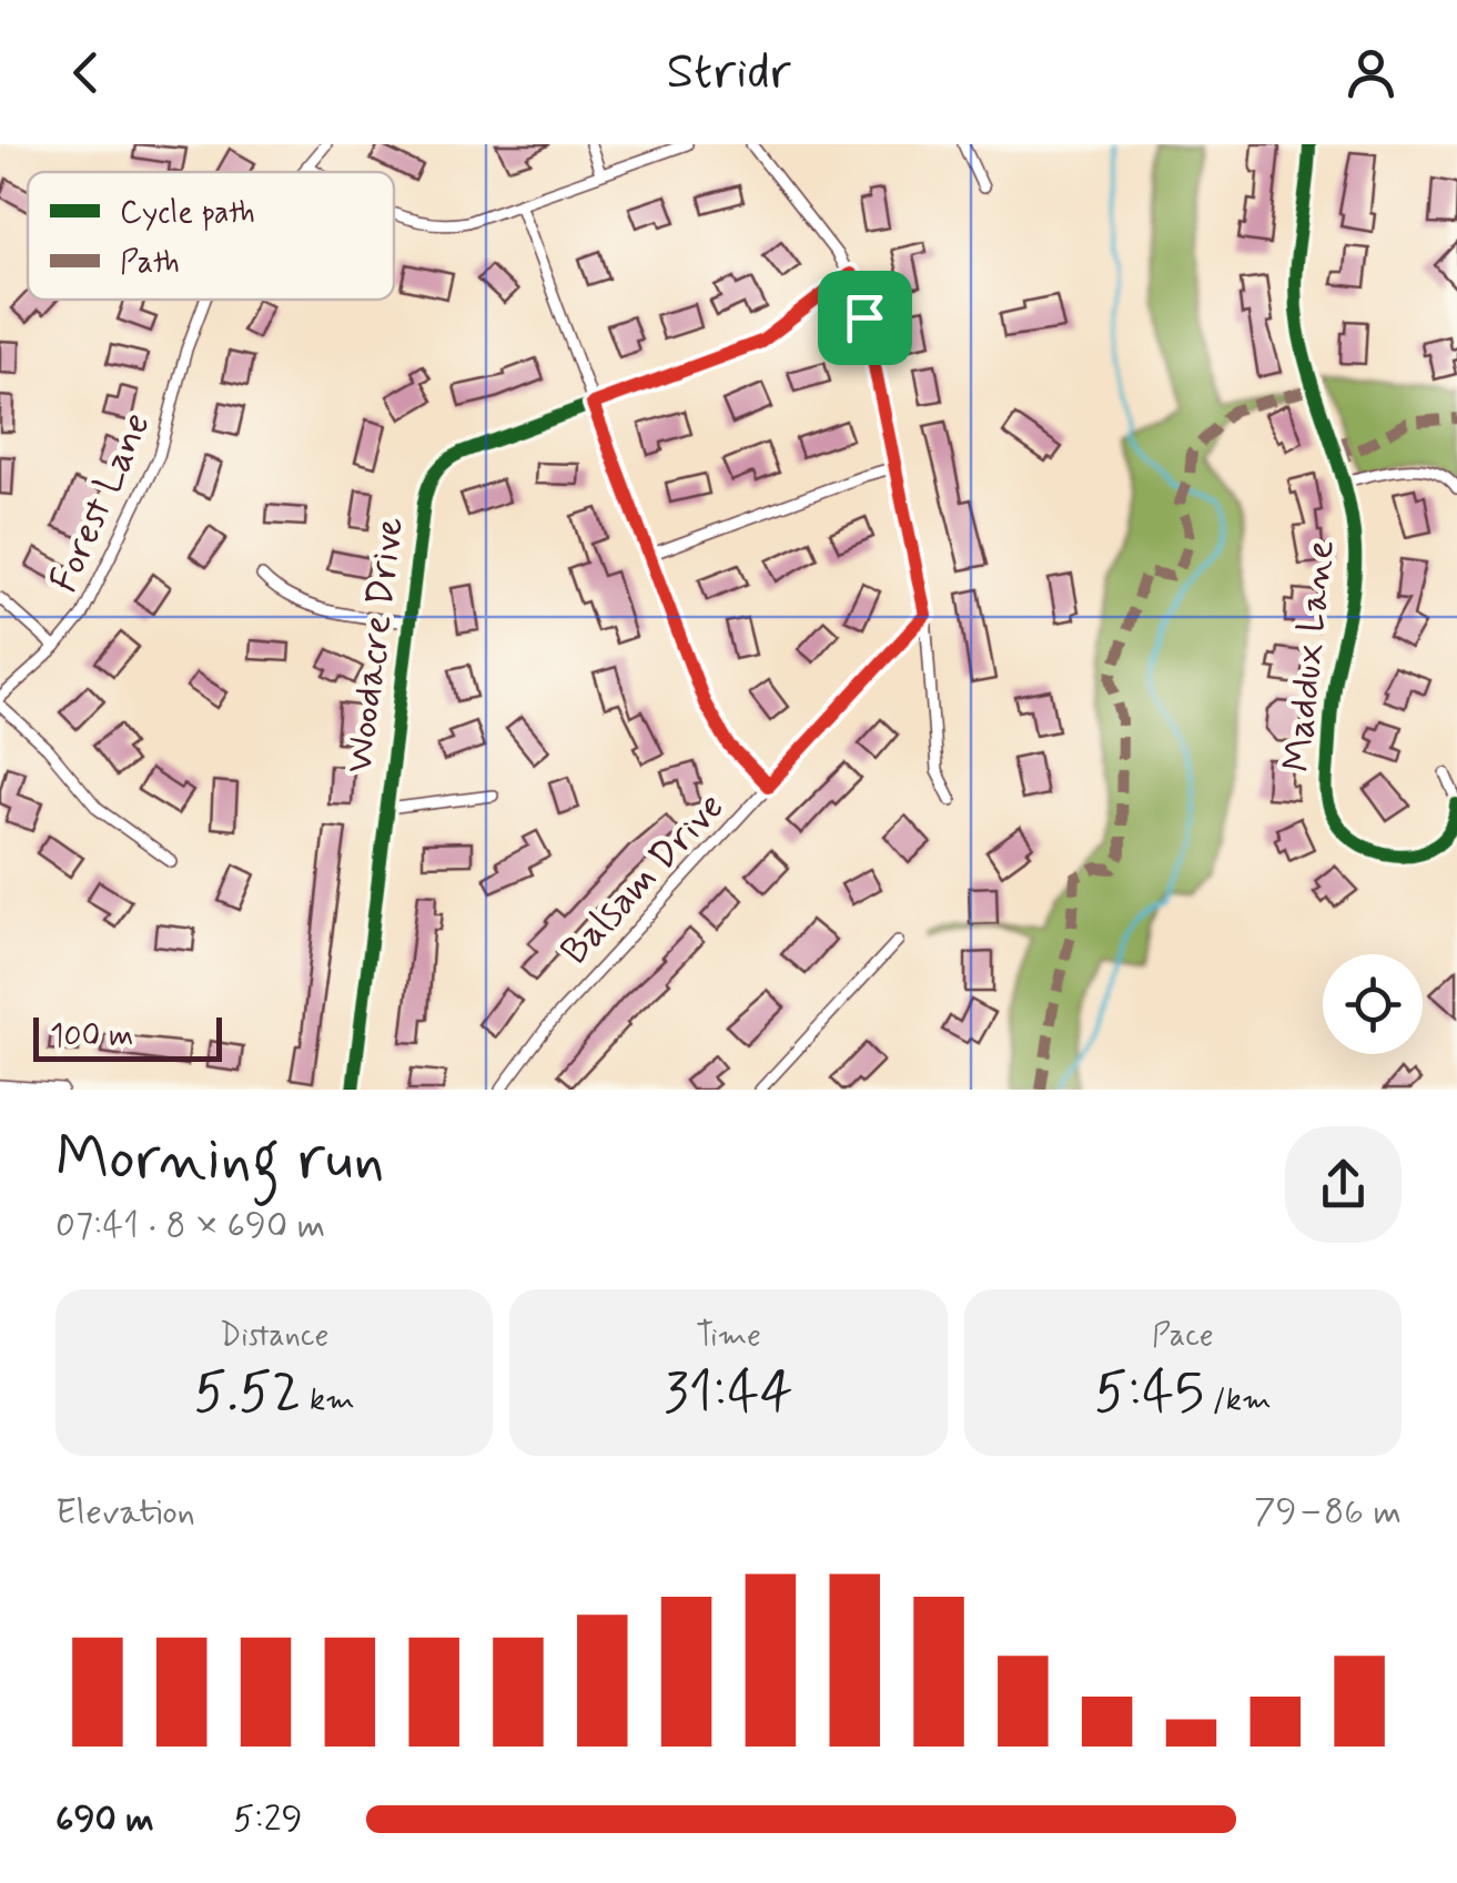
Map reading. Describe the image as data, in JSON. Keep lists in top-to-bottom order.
{
  "streets": {
    "street": [
      "Forest Lane",
      "Woodacre Drive",
      "Maddux Lane",
      "Balsam Drive"
    ]
  },
  "legend": ["Cycle path", "Path"],
  "scale_bar": "100 m",
  "page": {
    "header": "Stridr",
    "scale": "100 m",
    "heading": ["Morning run", "07:41 · 8 × 690 m"],
    "stats": [
      ["Distance", "5.52 km"],
      ["Time", "31:44"],
      ["Pace", "5:45 /km"]
    ],
    "chart": ["Elevation", "79–86 m"],
    "list": [
      {
        "name": "690 m",
        "note": "5:29"
      }
    ]
  }
}
